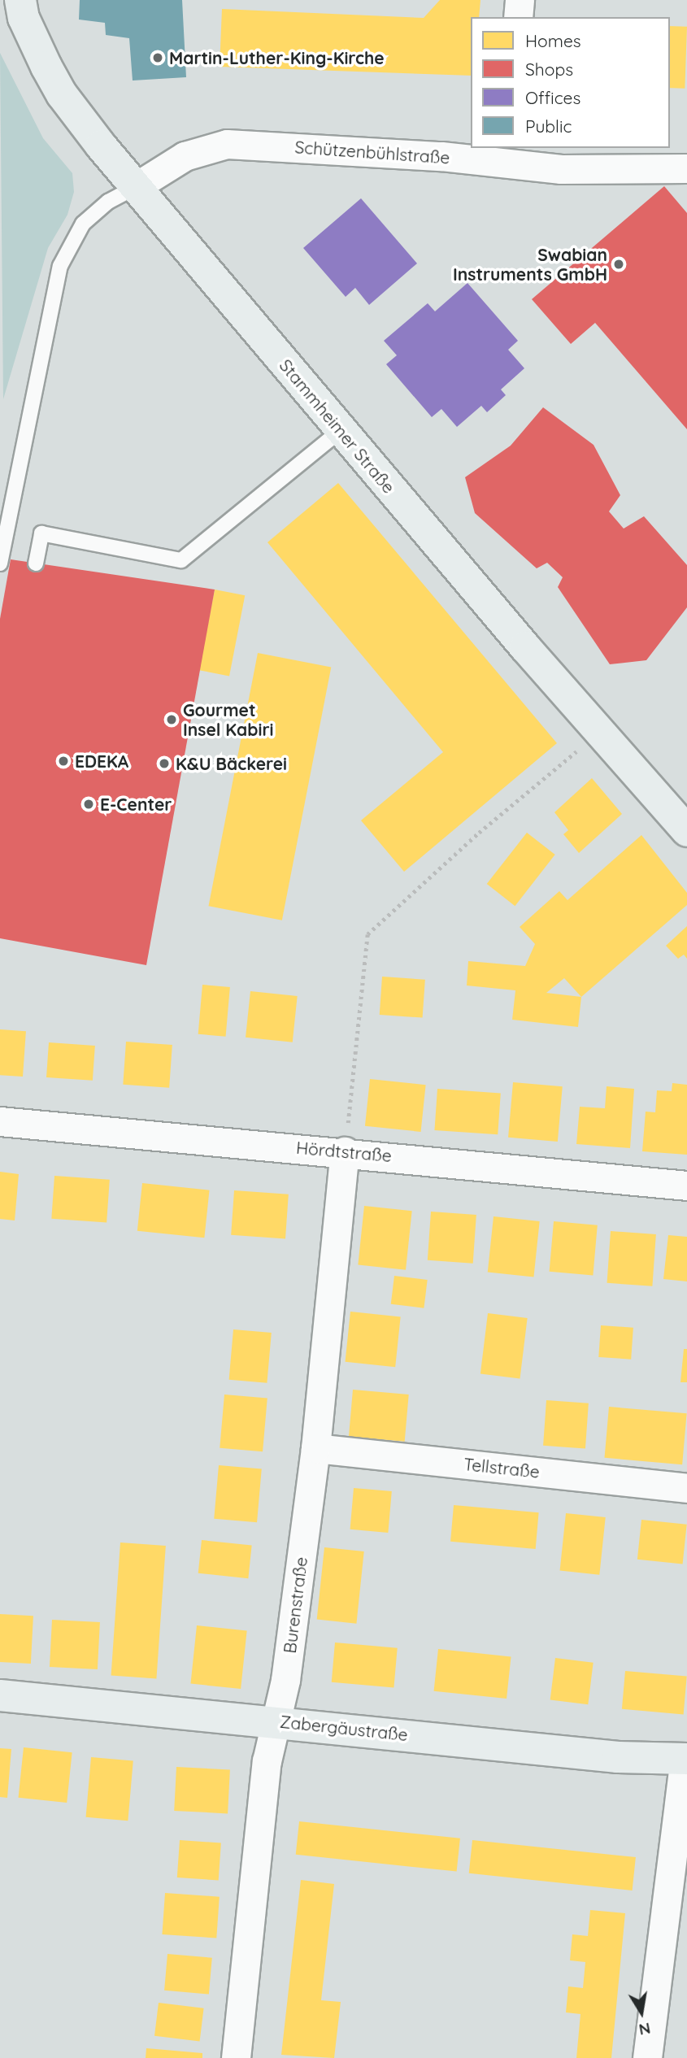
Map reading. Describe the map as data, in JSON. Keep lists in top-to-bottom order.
{
  "streets": {
    "street": [
      "Schützenbühlstraße",
      "Stammheimer Straße",
      "Hördtstraße",
      "Tellstraße",
      "Burenstraße",
      "Zabergäustraße"
    ]
  },
  "crossings": [
    ["Schützenbühlstraße", "Stammheimer Straße"],
    ["Hördtstraße", "Burenstraße"],
    ["Tellstraße", "Burenstraße"],
    ["Burenstraße", "Zabergäustraße"]
  ],
  "places": [
    "Martin-Luther-King-Kirche",
    "Swabian Instruments GmbH",
    "Gourmet Insel Kabiri",
    "EDEKA",
    "K&U Bäckerei",
    "E-Center"
  ],
  "legend": [
    "Homes",
    "Shops",
    "Offices",
    "Public"
  ],
  "north": "bottom"
}
